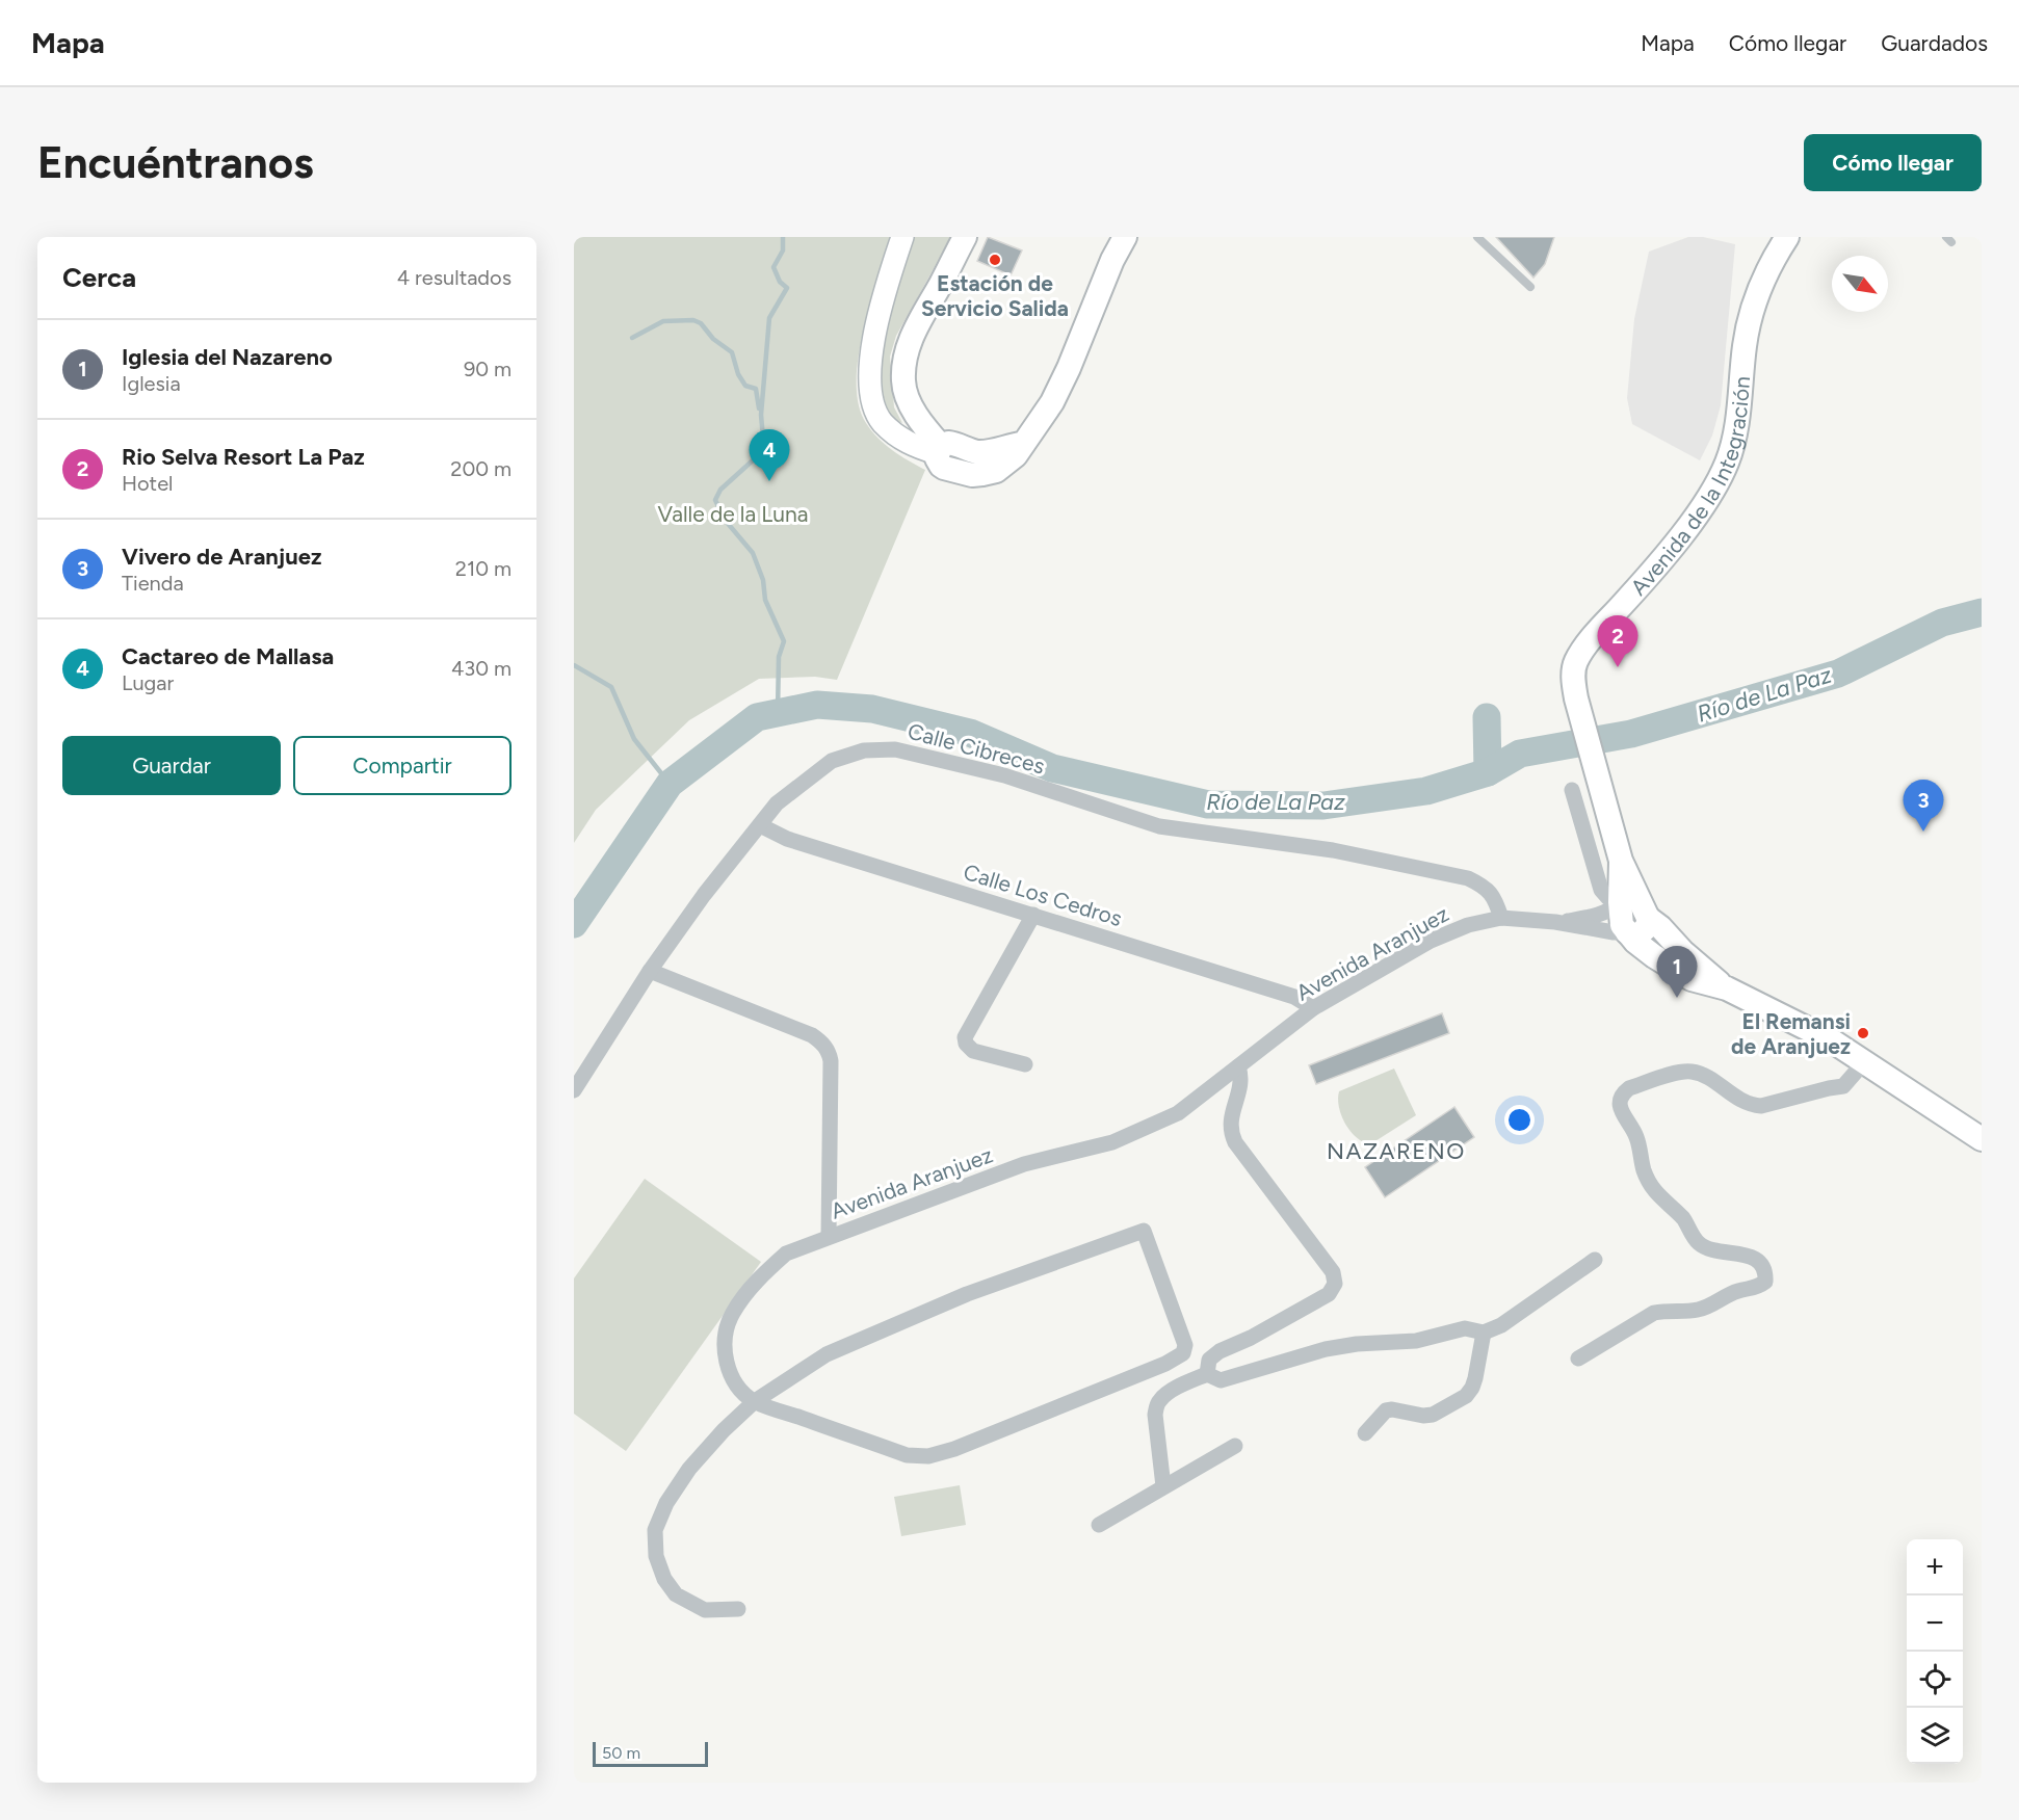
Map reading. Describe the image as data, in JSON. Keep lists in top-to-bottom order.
{
  "streets": {
    "main road": ["Avenida de la Integración"],
    "street": ["Calle Cibreces", "Calle Los Cedros", "Avenida Aranjuez"]
  },
  "crossings": [
    ["Avenida de la Integración", "Avenida Aranjuez"],
    ["Calle Cibreces", "Calle Los Cedros"],
    ["Calle Cibreces", "Avenida Aranjuez"],
    ["Calle Los Cedros", "Avenida Aranjuez"]
  ],
  "districts": ["NAZARENO"],
  "water": ["Río de La Paz"],
  "parks": ["Valle de la Luna"],
  "places": ["Estación de Servicio Salida", "El Remansi de Aranjuez"],
  "scale_bar": "50 m",
  "north": "bottom right",
  "page": {
    "header": "Mapa",
    "nav": ["Mapa", "Cómo llegar", "Guardados"],
    "buttons": [
      "Cómo llegar",
      ["Guardar", "Compartir"]
    ],
    "title": "Encuéntranos",
    "heading": ["Cerca", "4 resultados"],
    "list": [
      {
        "mark": "1",
        "name": "Iglesia del Nazareno",
        "note": "Iglesia",
        "value": "90 m"
      },
      {
        "mark": "2",
        "name": "Rio Selva Resort La Paz",
        "note": "Hotel",
        "value": "200 m"
      },
      {
        "mark": "3",
        "name": "Vivero de Aranjuez",
        "note": "Tienda",
        "value": "210 m"
      },
      {
        "mark": "4",
        "name": "Cactareo de Mallasa",
        "note": "Lugar",
        "value": "430 m"
      }
    ],
    "pins": [
      "4",
      "2",
      "3",
      "1"
    ],
    "map_buttons": ["+", "−"],
    "scale": "50 m"
  }
}
